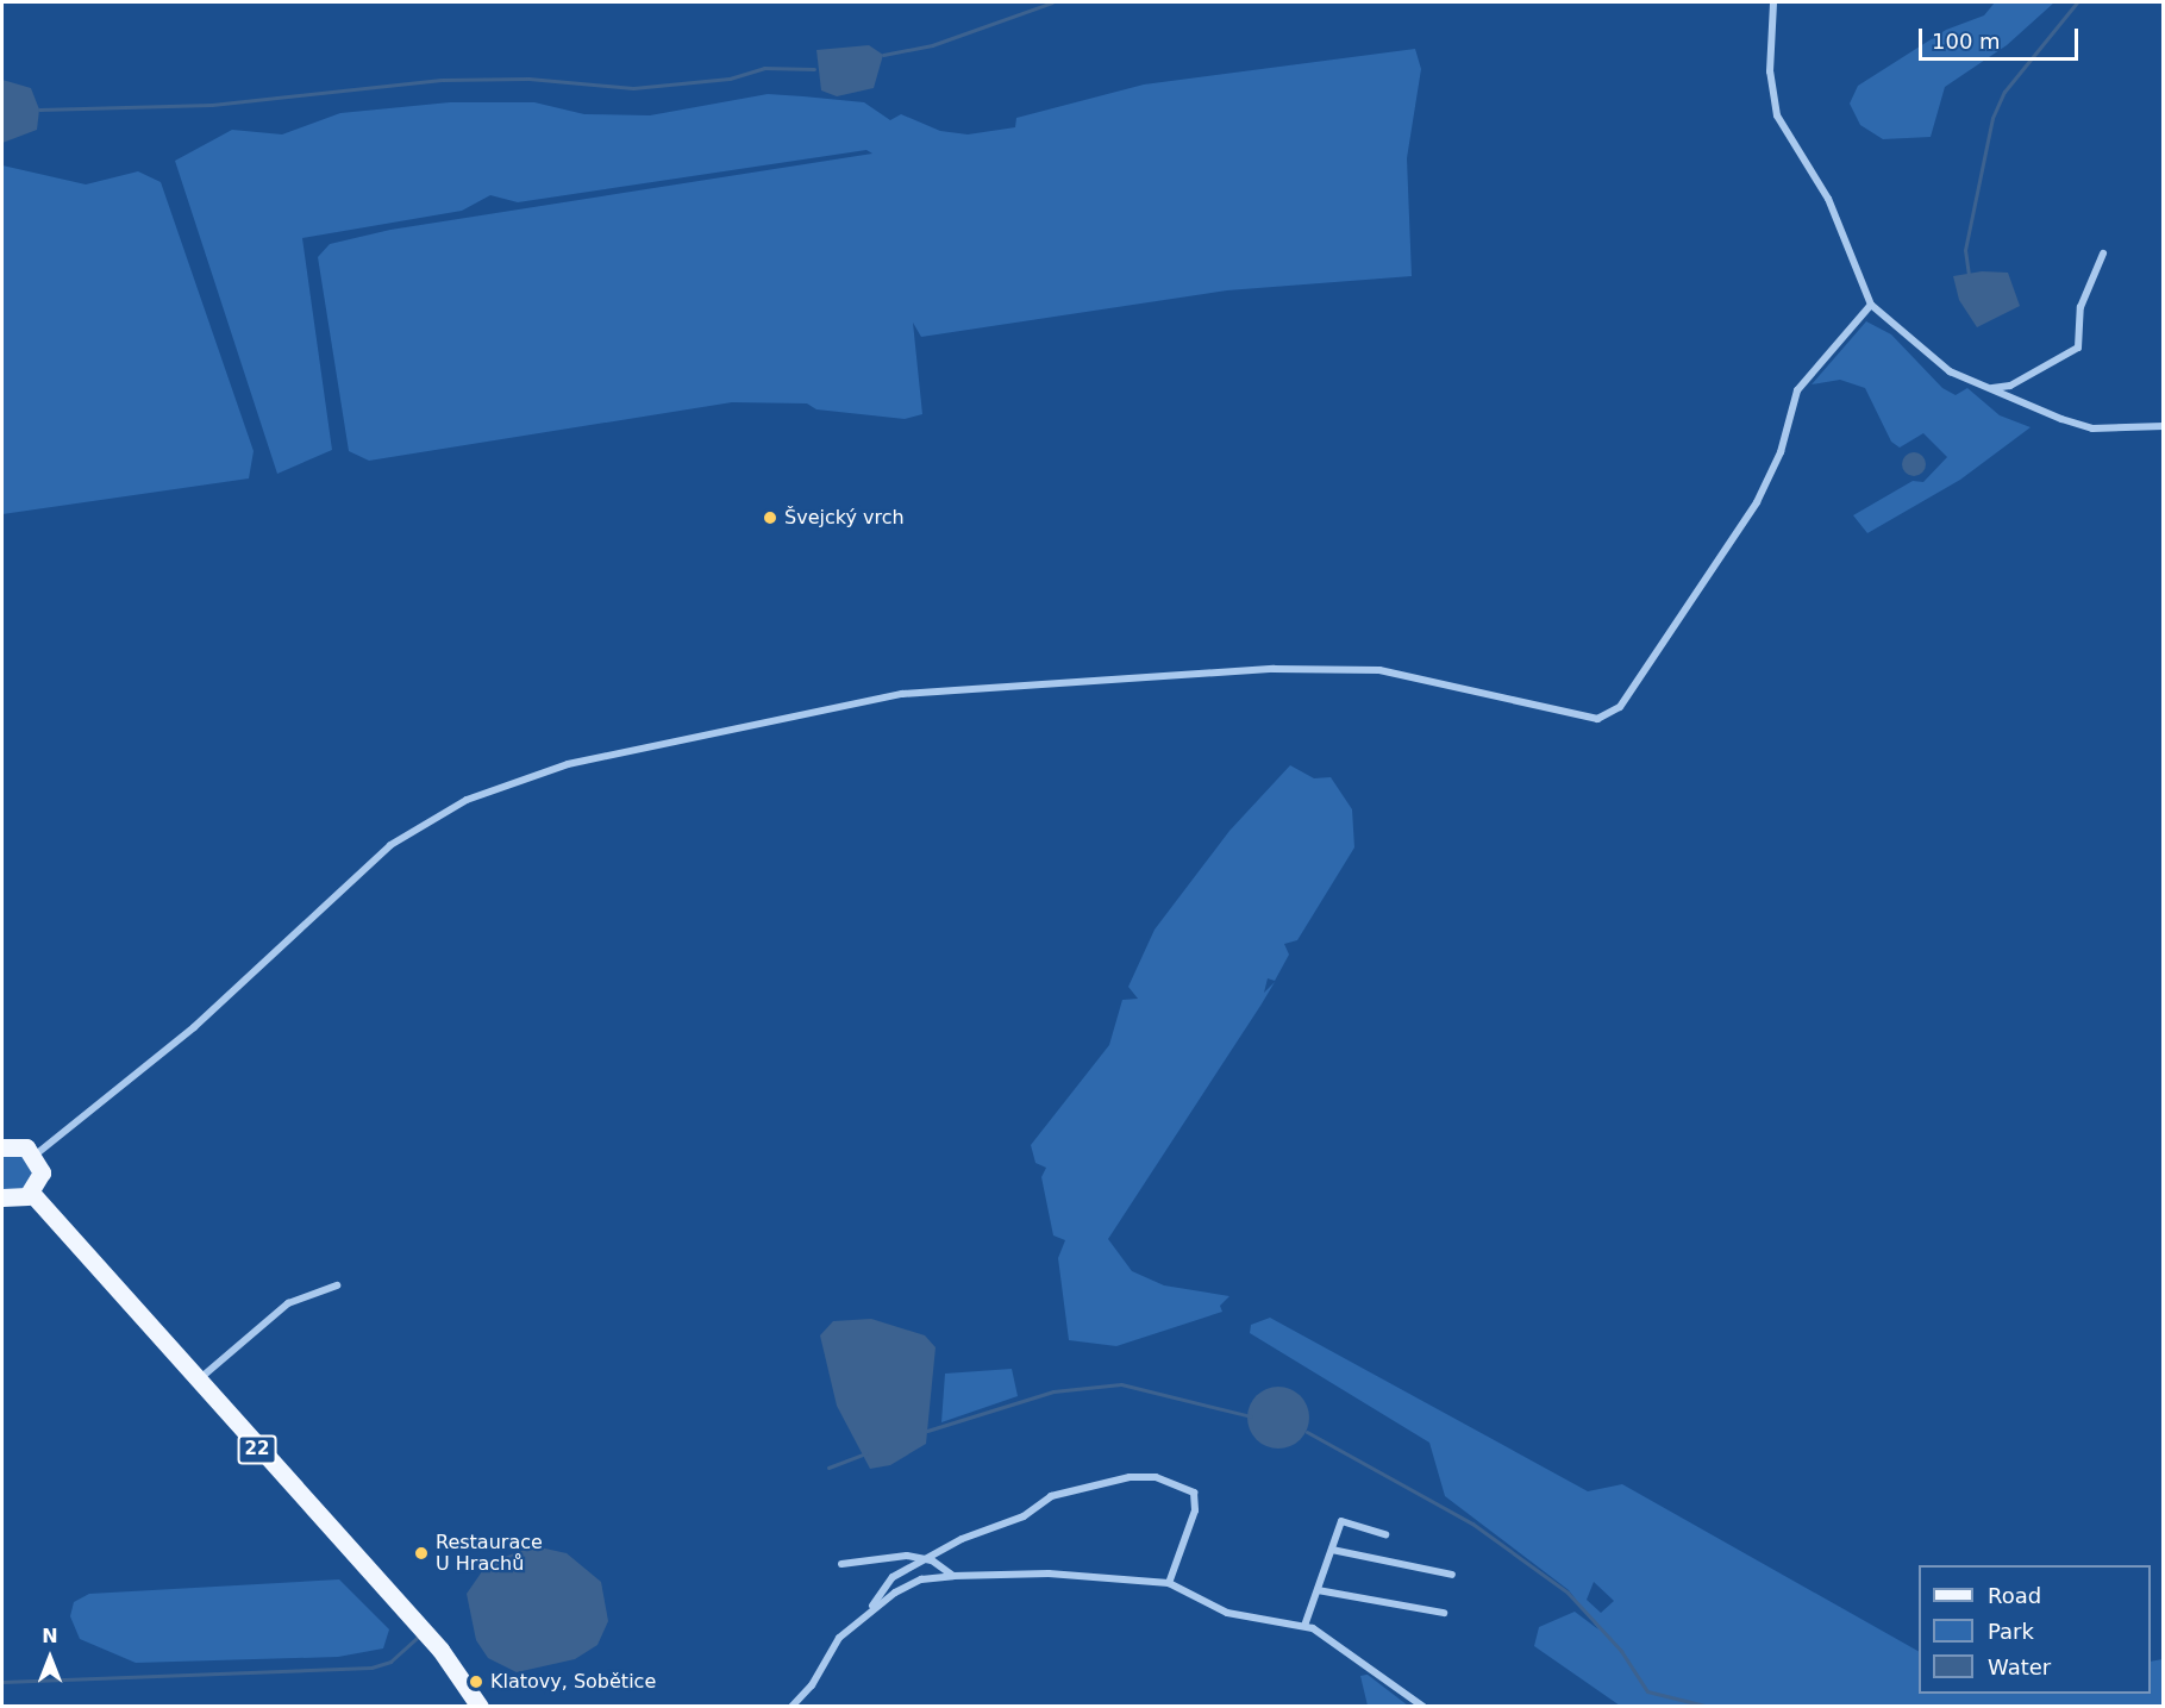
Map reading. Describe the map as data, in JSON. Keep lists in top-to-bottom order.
{
  "streets": {
    "main road": ["22"]
  },
  "places": ["Švejcký vrch", "Restaurace U Hrachů", "Klatovy, Sobětice"],
  "legend": ["Road", "Park", "Water"],
  "scale_bar": "100 m",
  "north": "top"
}
